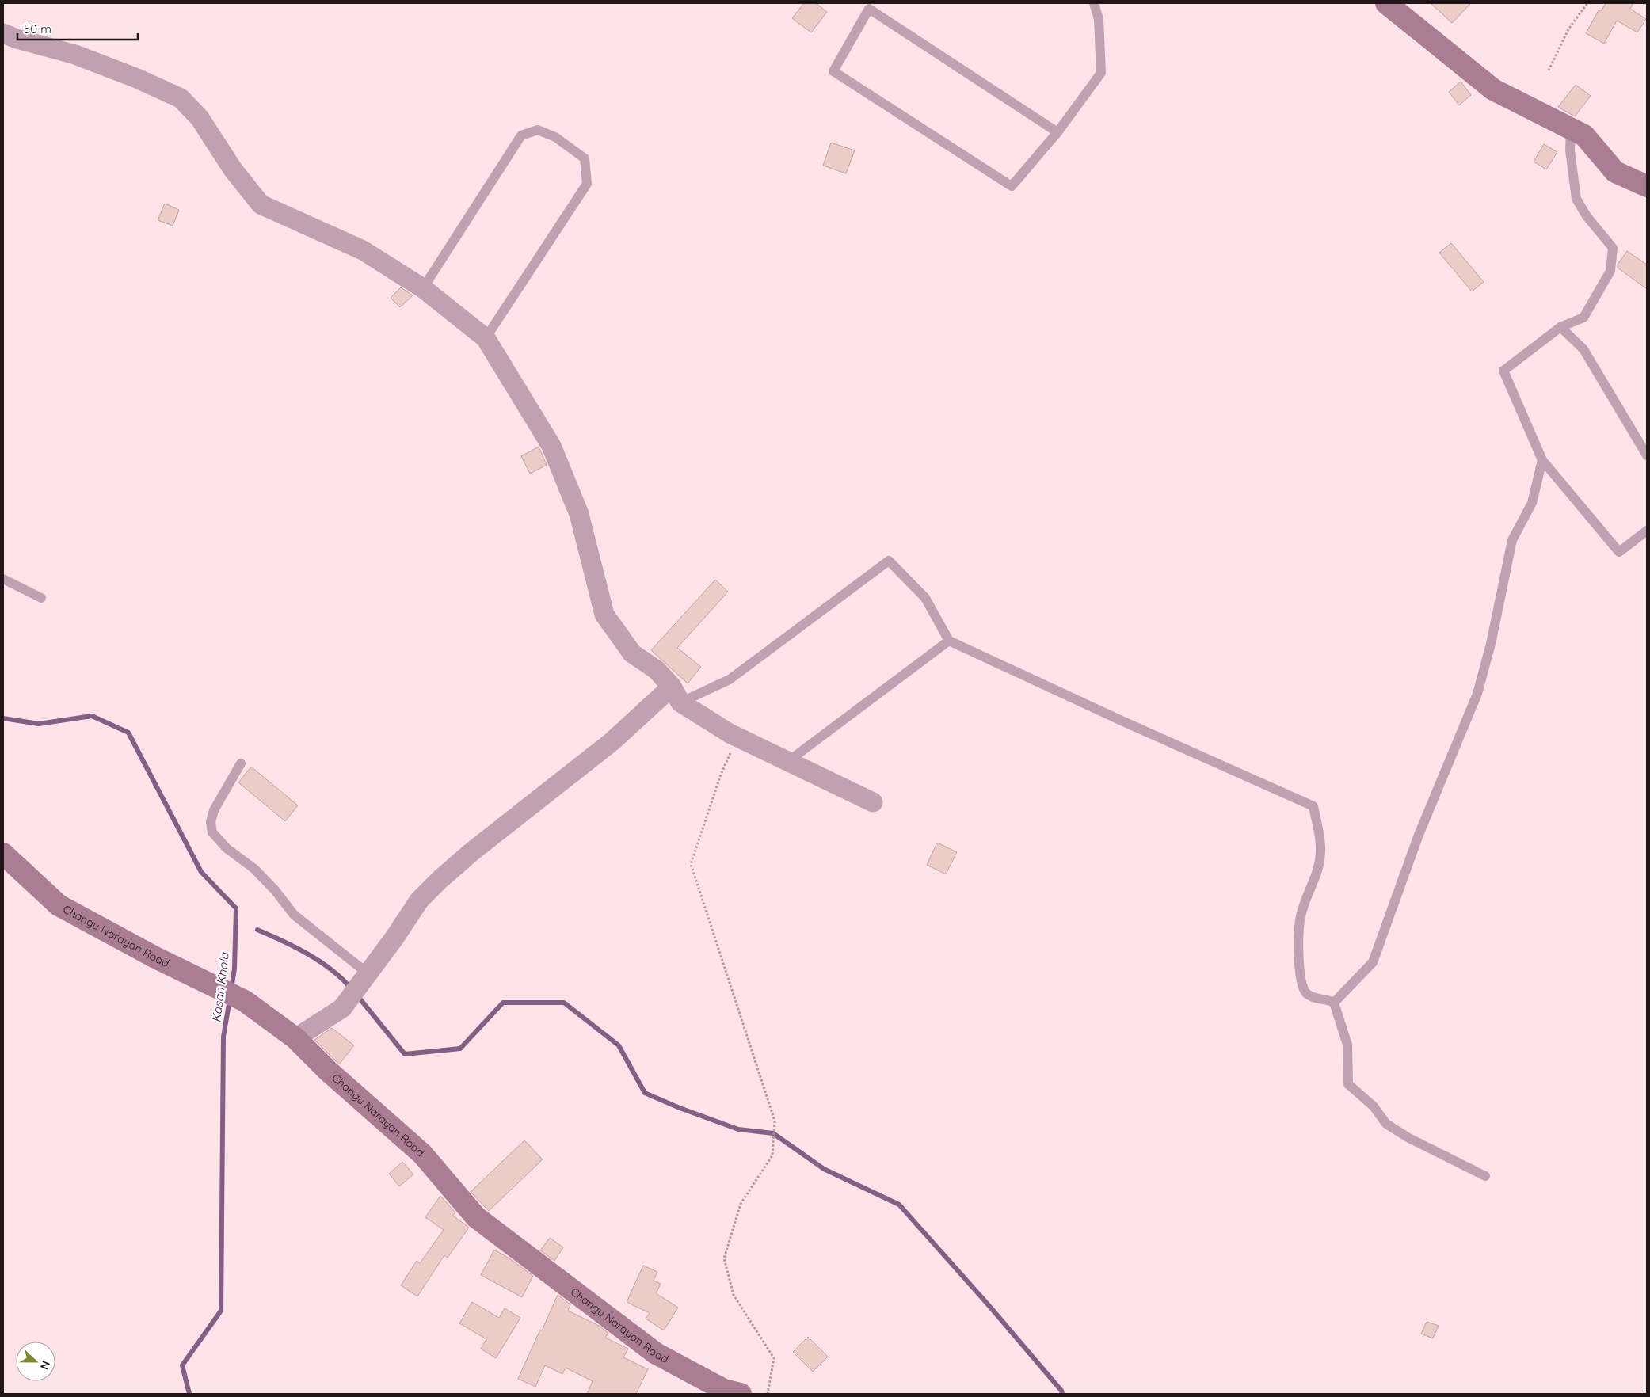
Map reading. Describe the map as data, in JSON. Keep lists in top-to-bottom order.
{
  "streets": {
    "main road": ["Changu Narayan Road"]
  },
  "water": ["Kasan Khola"],
  "scale_bar": "50 m",
  "north": "right"
}
